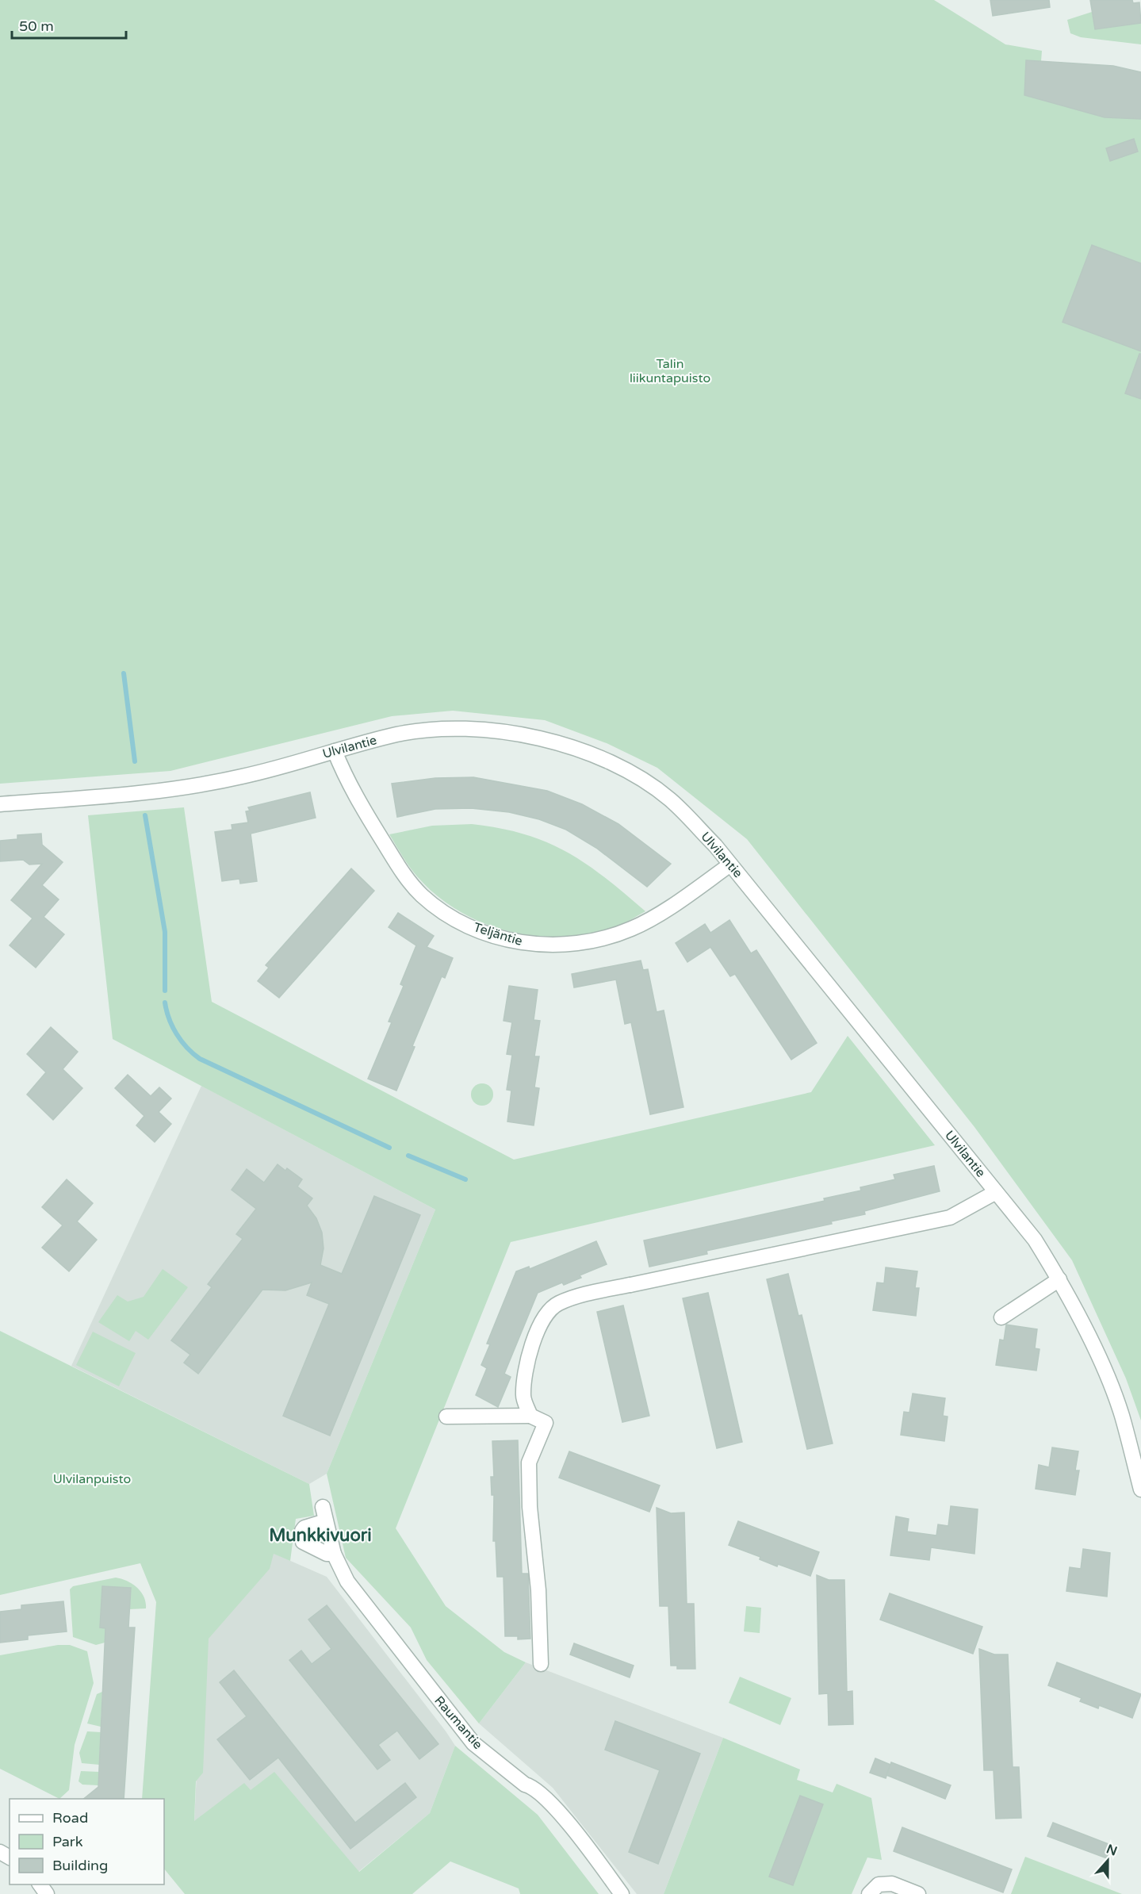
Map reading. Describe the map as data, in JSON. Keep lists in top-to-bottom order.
{
  "streets": {
    "street": ["Ulvilantie", "Teljäntie", "Raumantie"]
  },
  "crossings": [
    ["Ulvilantie", "Teljäntie"]
  ],
  "districts": ["Munkkivuori"],
  "parks": ["Talin liikuntapuisto", "Ulvilanpuisto"],
  "legend": ["Road", "Park", "Building"],
  "scale_bar": "50 m",
  "north": "top"
}
